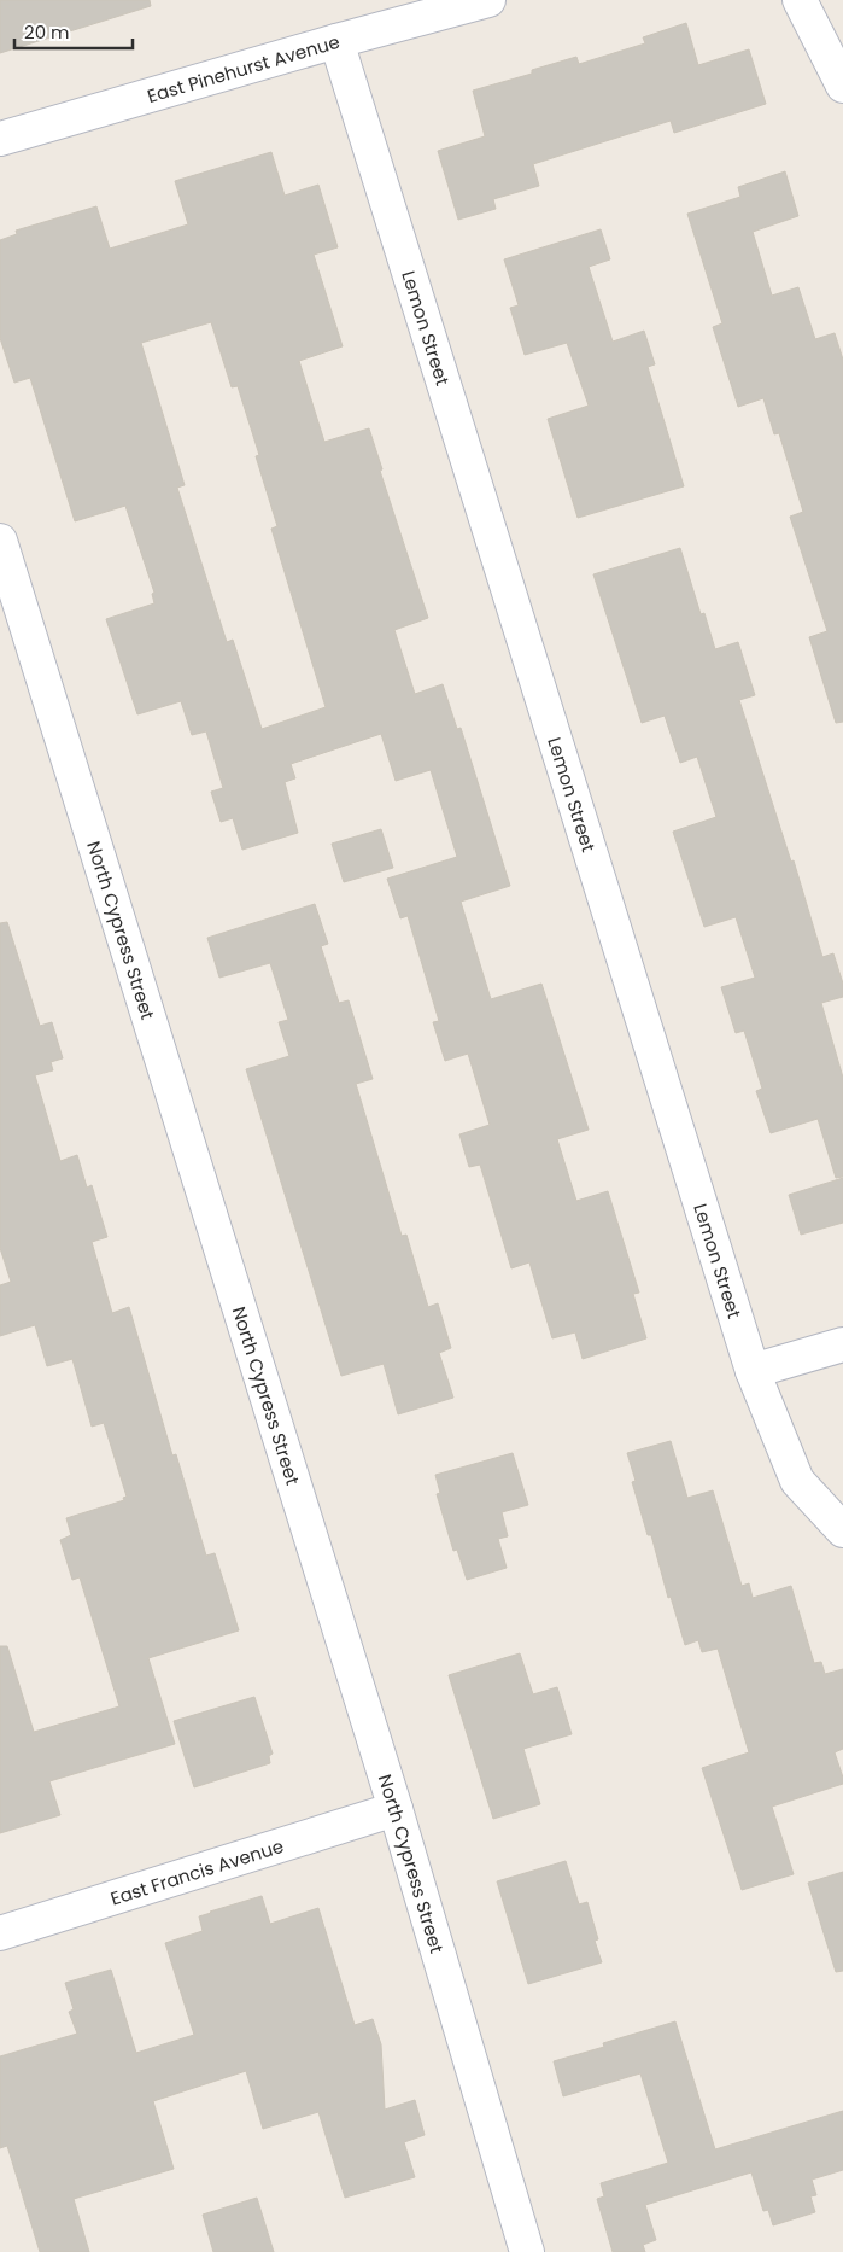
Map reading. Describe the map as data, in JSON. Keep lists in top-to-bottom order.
{
  "streets": {
    "street": [
      "East Pinehurst Avenue",
      "Lemon Street",
      "North Cypress Street",
      "East Francis Avenue"
    ]
  },
  "crossings": [
    ["East Pinehurst Avenue", "Lemon Street"],
    ["North Cypress Street", "East Francis Avenue"]
  ],
  "scale_bar": "20 m"
}
